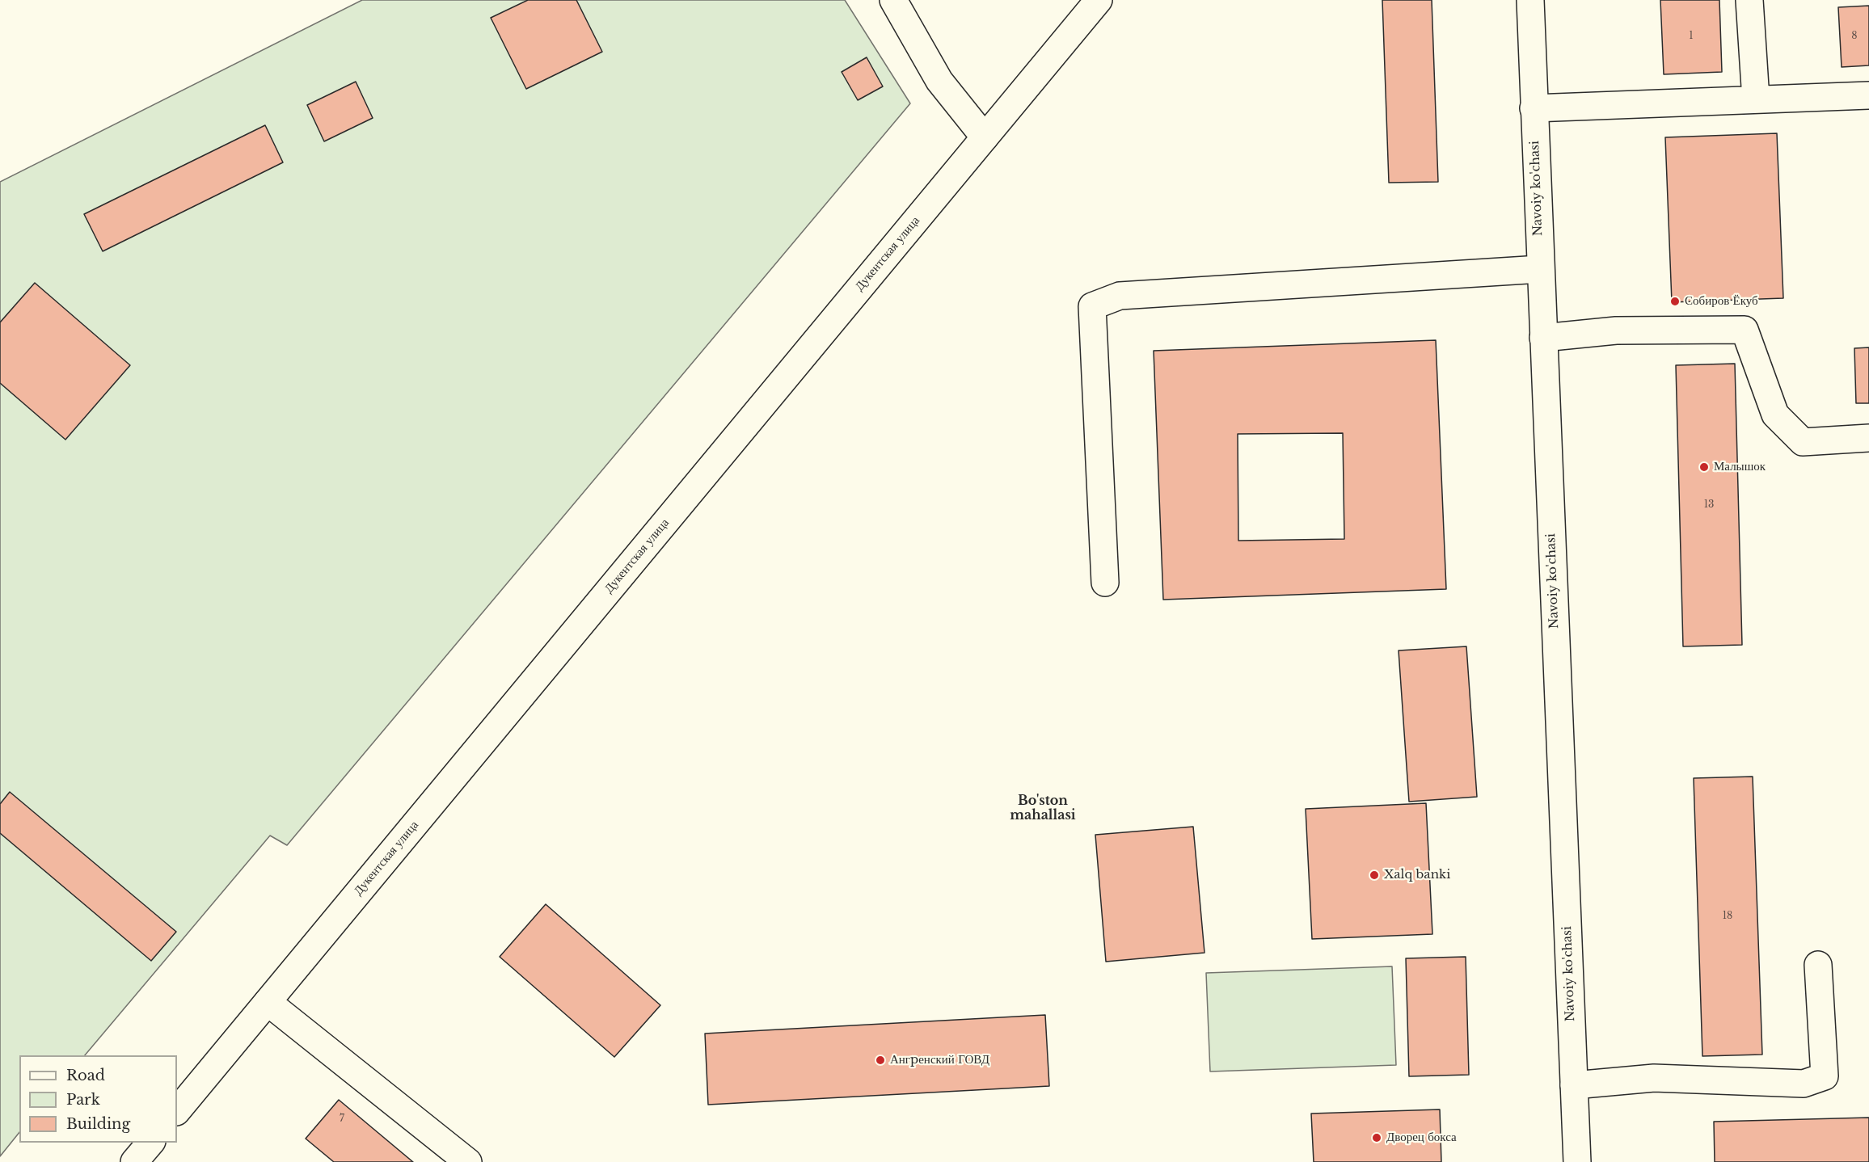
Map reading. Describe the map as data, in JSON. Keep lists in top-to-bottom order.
{
  "streets": {
    "main road": ["Navoiy ko'chasi", "Дукентская улица"]
  },
  "districts": ["Bo'ston mahallasi"],
  "places": [
    "Собиров Ёкуб",
    "Малышок",
    "Xalq banki",
    "Ангpенский ГОВД",
    "Дворец бокса"
  ],
  "house_numbers": [
    "1",
    "8",
    "13",
    "18",
    "7"
  ],
  "legend": ["Road", "Park", "Building"]
}
